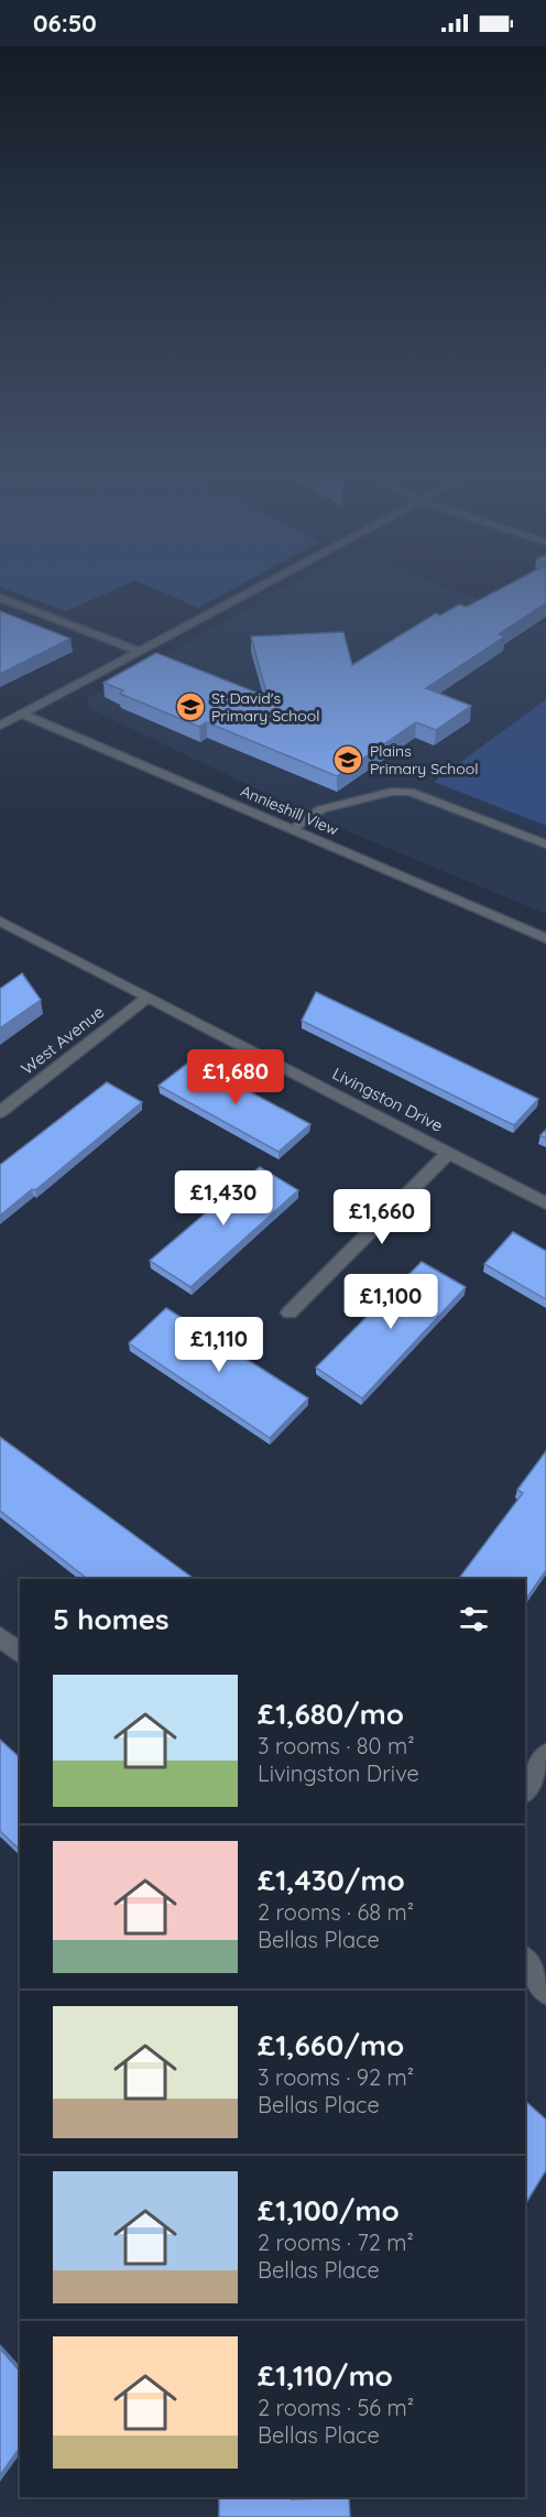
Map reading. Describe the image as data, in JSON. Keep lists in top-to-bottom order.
{
  "streets": {
    "street": ["Annieshill View", "West Avenue", "Livingston Drive"]
  },
  "crossings": [
    ["West Avenue", "Livingston Drive"]
  ],
  "places": {
    "school or university": ["St David's Primary School", "Plains Primary School"]
  },
  "page": {
    "status": "06:50",
    "price": [
      "£1,680",
      "£1,430",
      "£1,660",
      "£1,100",
      "£1,110"
    ],
    "heading": "5 homes",
    "list": [
      {
        "name": "£1,680/mo",
        "note": "3 rooms · 80 m² · Livingston Drive"
      },
      {
        "name": "£1,430/mo",
        "note": "2 rooms · 68 m² · Bellas Place"
      },
      {
        "name": "£1,660/mo",
        "note": "3 rooms · 92 m² · Bellas Place"
      },
      {
        "name": "£1,100/mo",
        "note": "2 rooms · 72 m² · Bellas Place"
      },
      {
        "name": "£1,110/mo",
        "note": "2 rooms · 56 m² · Bellas Place"
      }
    ]
  }
}
